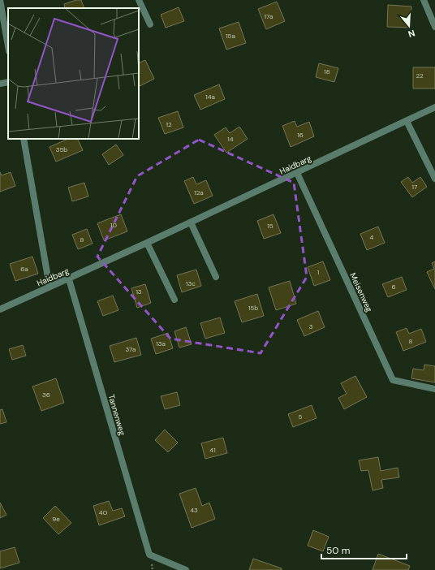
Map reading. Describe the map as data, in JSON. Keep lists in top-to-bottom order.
{
  "streets": {
    "street": ["Haidbarg", "Meisenweg", "Tannenweg"]
  },
  "crossings": [
    ["Haidbarg", "Meisenweg"],
    ["Haidbarg", "Tannenweg"]
  ],
  "house_numbers": [
    "17a",
    "15a",
    "18",
    "22",
    "14a",
    "12",
    "16",
    "14",
    "35b",
    "17",
    "12a",
    "10",
    "15",
    "4",
    "8",
    "6a",
    "1",
    "13c",
    "6",
    "13",
    "15b",
    "3",
    "8",
    "13a",
    "37a",
    "36",
    "5",
    "41",
    "43",
    "40",
    "9e"
  ],
  "scale_bar": "50 m",
  "north": "bottom"
}
